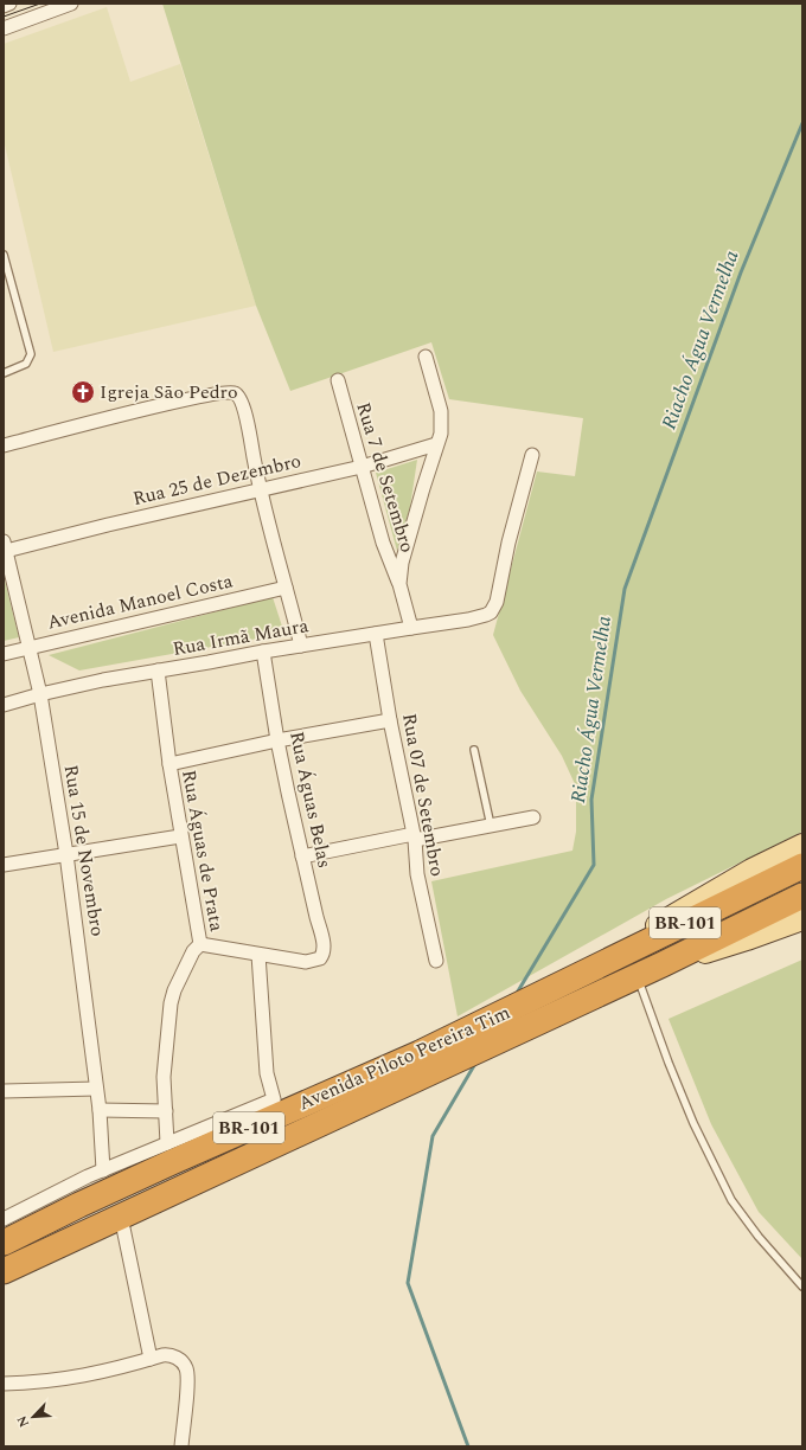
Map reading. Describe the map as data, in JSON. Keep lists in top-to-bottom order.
{
  "streets": {
    "highway": ["BR-101", "Avenida Piloto Pereira Tim"],
    "street": [
      "Rua 7 de Setembro",
      "Rua 25 de Dezembro",
      "Avenida Manoel Costa",
      "Rua Irmã Maura",
      "Rua 07 de Setembro",
      "Rua Águas Belas",
      "Rua 15 de Novembro",
      "Rua Águas de Prata"
    ]
  },
  "crossings": [
    ["Rua 7 de Setembro", "Rua 25 de Dezembro"],
    ["Rua 7 de Setembro", "Rua Irmã Maura"],
    ["Rua 25 de Dezembro", "Rua 15 de Novembro"],
    ["Avenida Manoel Costa", "Rua 15 de Novembro"],
    ["Rua Irmã Maura", "Rua 07 de Setembro"],
    ["Rua Irmã Maura", "Rua Águas Belas"],
    ["Rua Irmã Maura", "Rua 15 de Novembro"],
    ["Rua Irmã Maura", "Rua Águas de Prata"]
  ],
  "water": ["Riacho Água Vermelha"],
  "places": {
    "church": ["Igreja São Pedro"]
  },
  "north": "bottom left"
}
